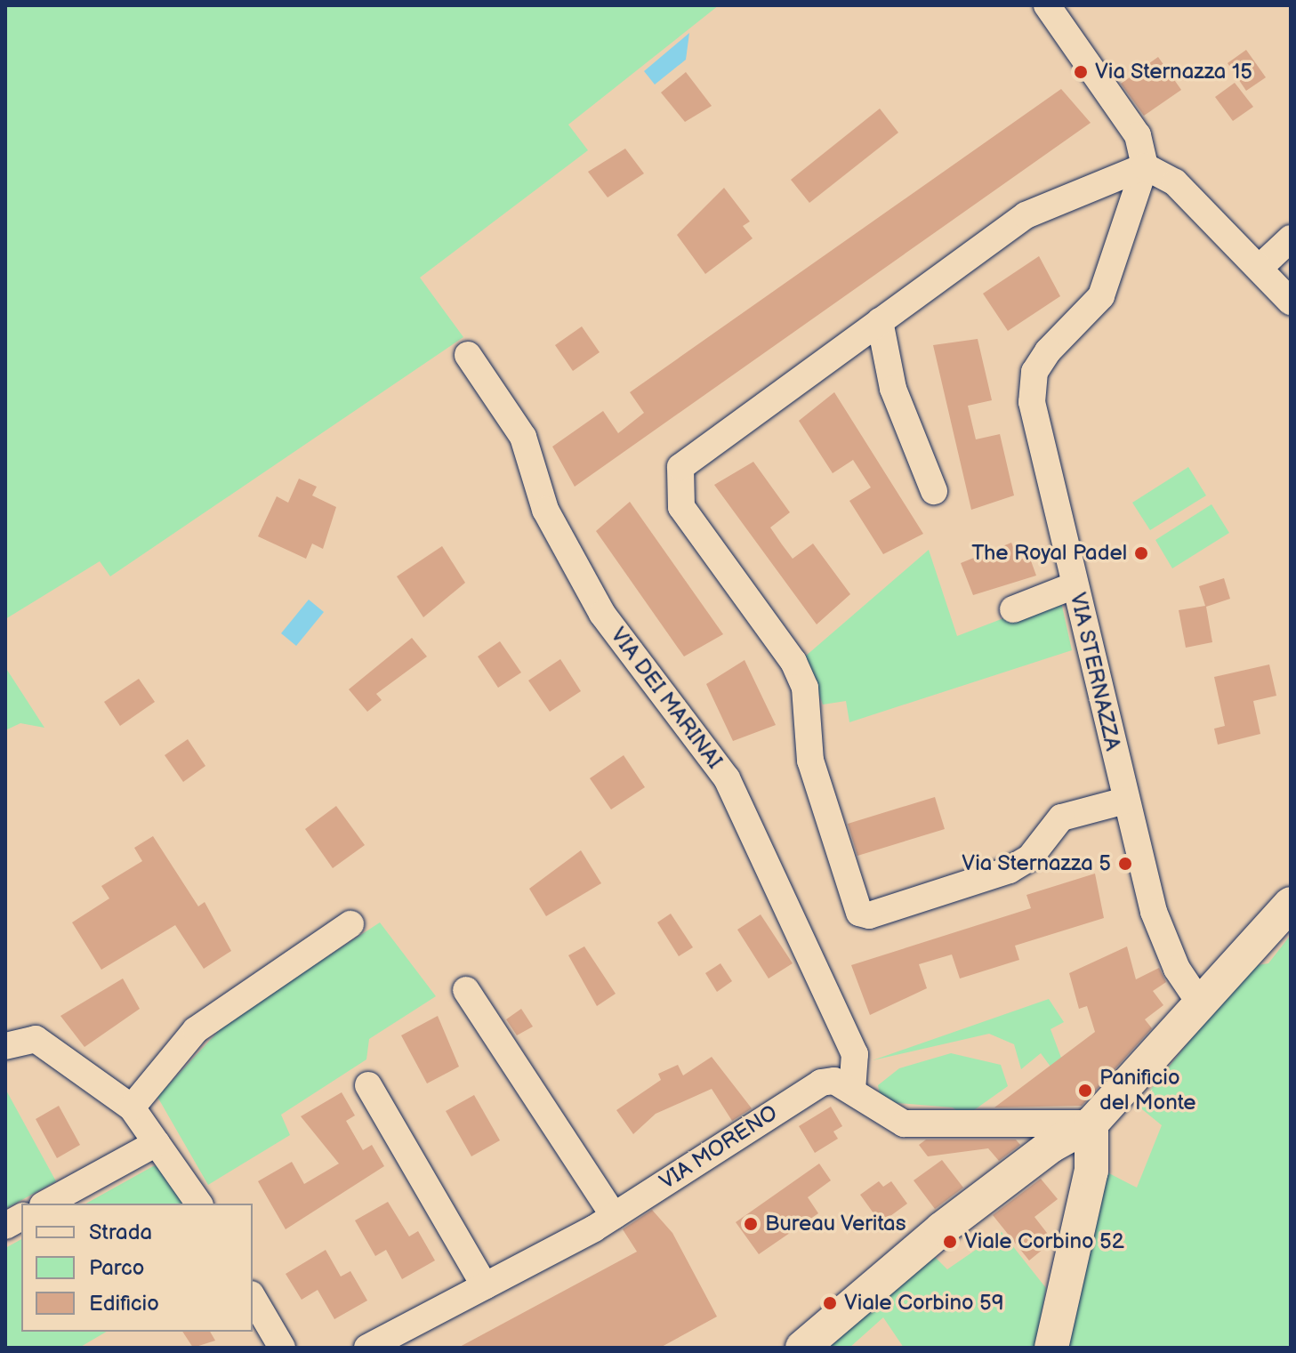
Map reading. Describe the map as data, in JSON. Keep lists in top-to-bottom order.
{
  "streets": {
    "street": ["VIA STERNAZZA", "VIA DEI MARINAI", "VIA MORENO"]
  },
  "crossings": [
    ["VIA DEI MARINAI", "VIA MORENO"]
  ],
  "places": [
    "Via Sternazza 15",
    "The Royal Padel",
    "Via Sternazza 5",
    "Panificio del Monte",
    "Bureau Veritas",
    "Viale Corbino 52",
    "Viale Corbino 59"
  ],
  "legend": ["Strada", "Parco", "Edificio"]
}
